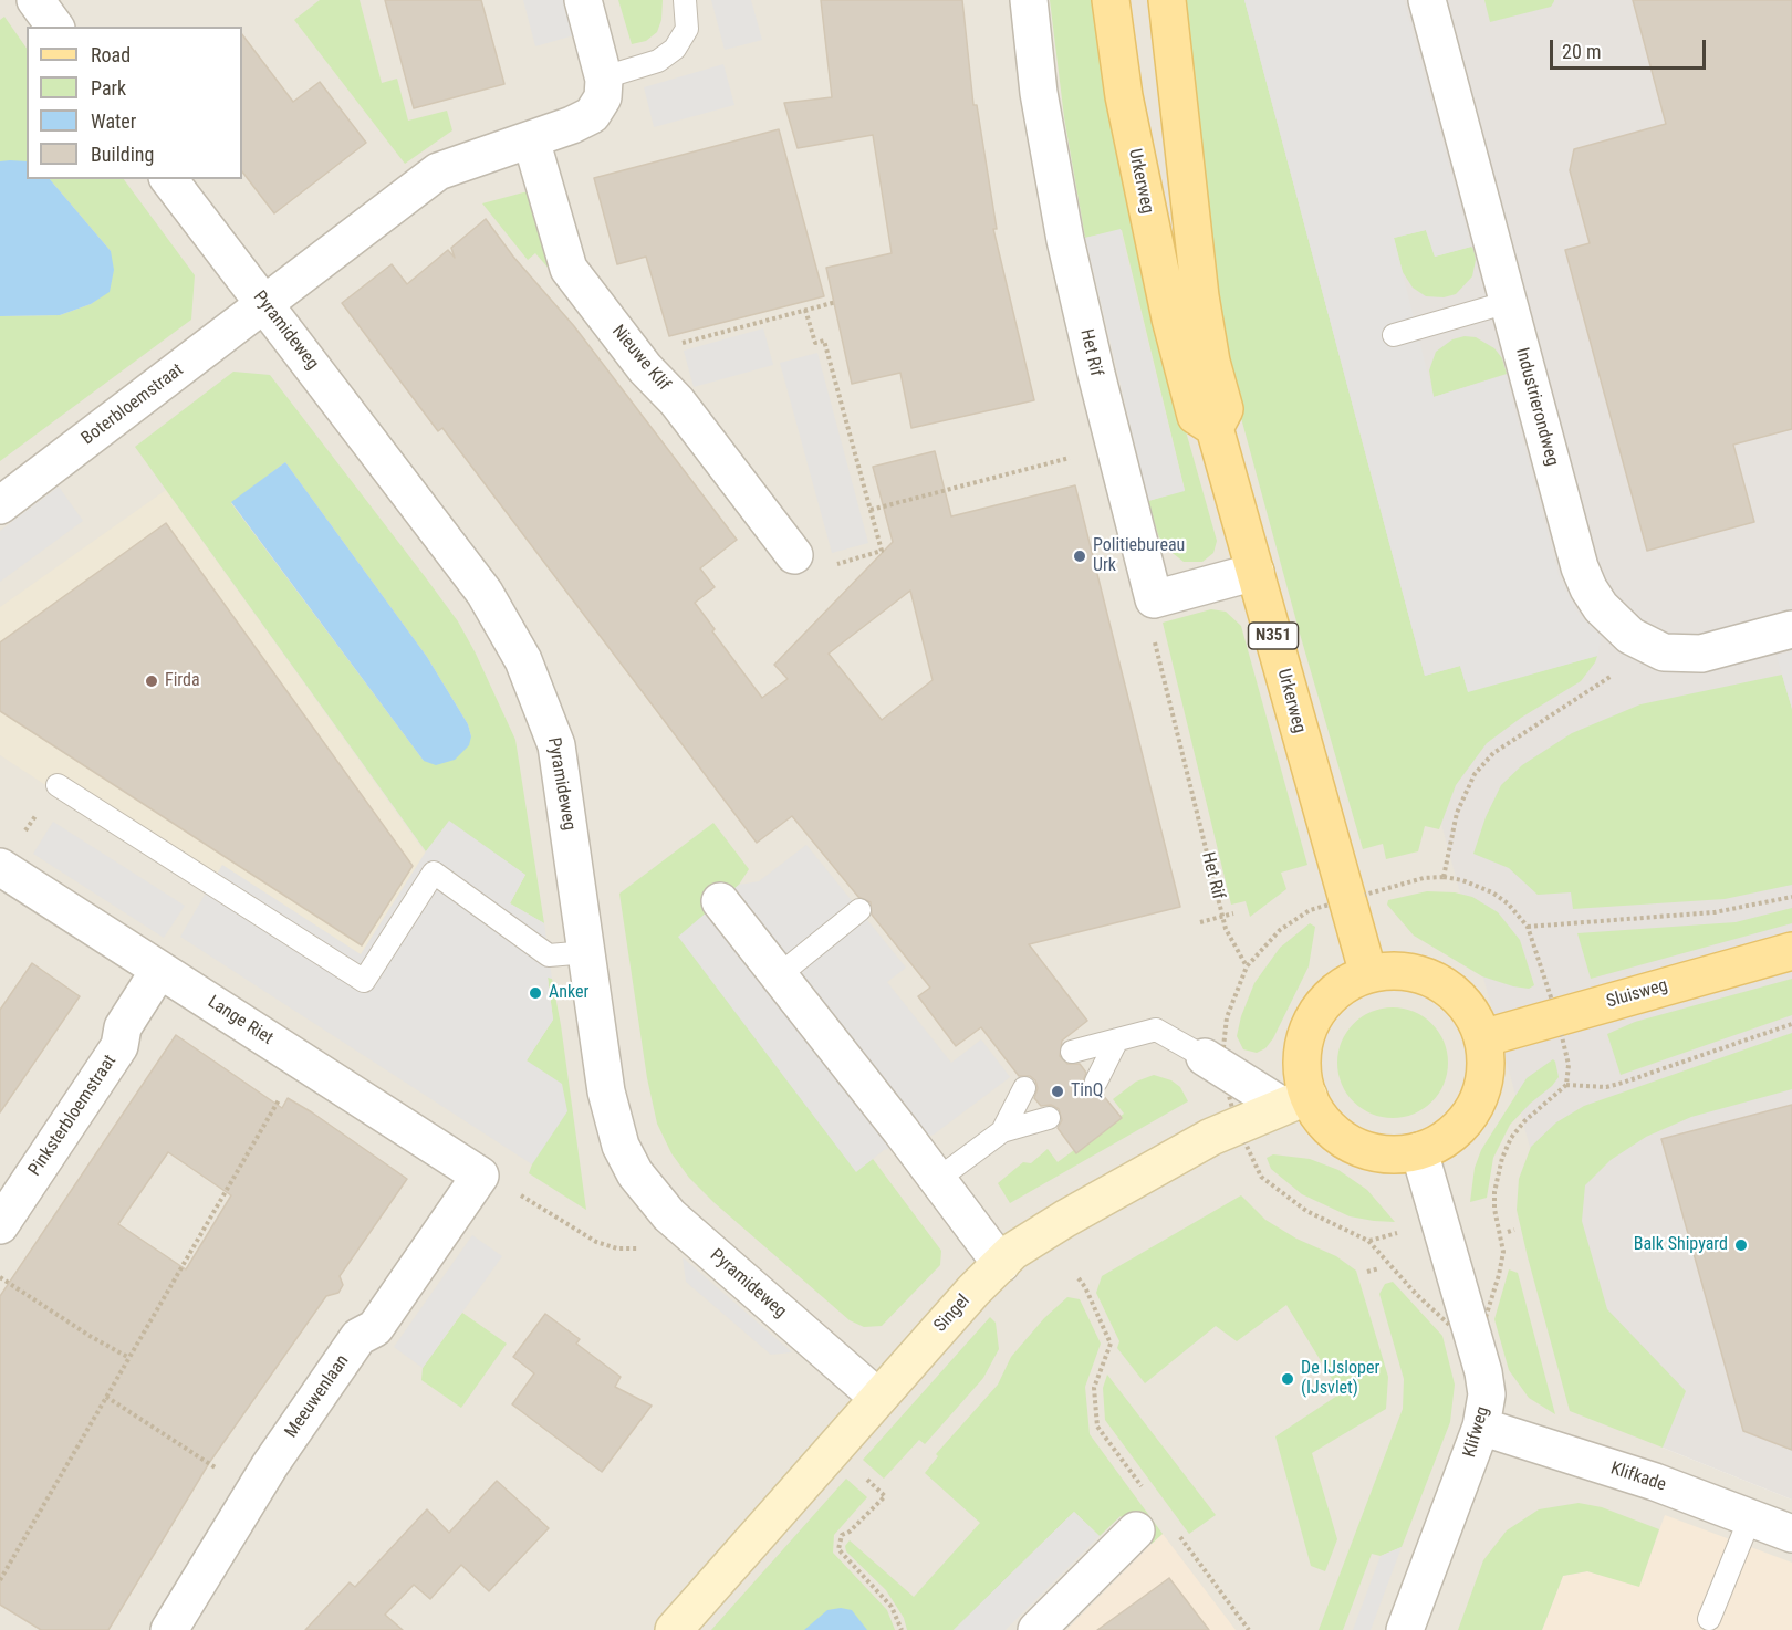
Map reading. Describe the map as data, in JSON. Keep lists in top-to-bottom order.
{
  "streets": {
    "main road": [
      "Urkerweg",
      "N351",
      "Sluisweg",
      "Singel"
    ],
    "street": [
      "Pyramideweg",
      "Het Rif",
      "Nieuwe Klif",
      "Boterbloemstraat",
      "Industrierondweg",
      "Lange Riet",
      "Pinksterbloemstraat",
      "Meeuwenlaan",
      "Klifweg",
      "Klifkade"
    ]
  },
  "crossings": [
    ["Urkerweg", "Het Rif"],
    ["Urkerweg", "Sluisweg"],
    ["Urkerweg", "Singel"],
    ["Urkerweg", "Klifweg"],
    ["Pyramideweg", "Boterbloemstraat"],
    ["Pyramideweg", "Singel"],
    ["Sluisweg", "Singel"],
    ["Sluisweg", "Klifweg"],
    ["Lange Riet", "Pinksterbloemstraat"],
    ["Lange Riet", "Meeuwenlaan"],
    ["Singel", "Klifweg"],
    ["Klifweg", "Klifkade"]
  ],
  "places": [
    "Politiebureau Urk",
    "Firda",
    "Anker",
    "TinQ",
    "Balk Shipyard",
    "De IJsloper (IJsvlet)"
  ],
  "legend": [
    "Road",
    "Park",
    "Water",
    "Building"
  ],
  "scale_bar": "20 m"
}
